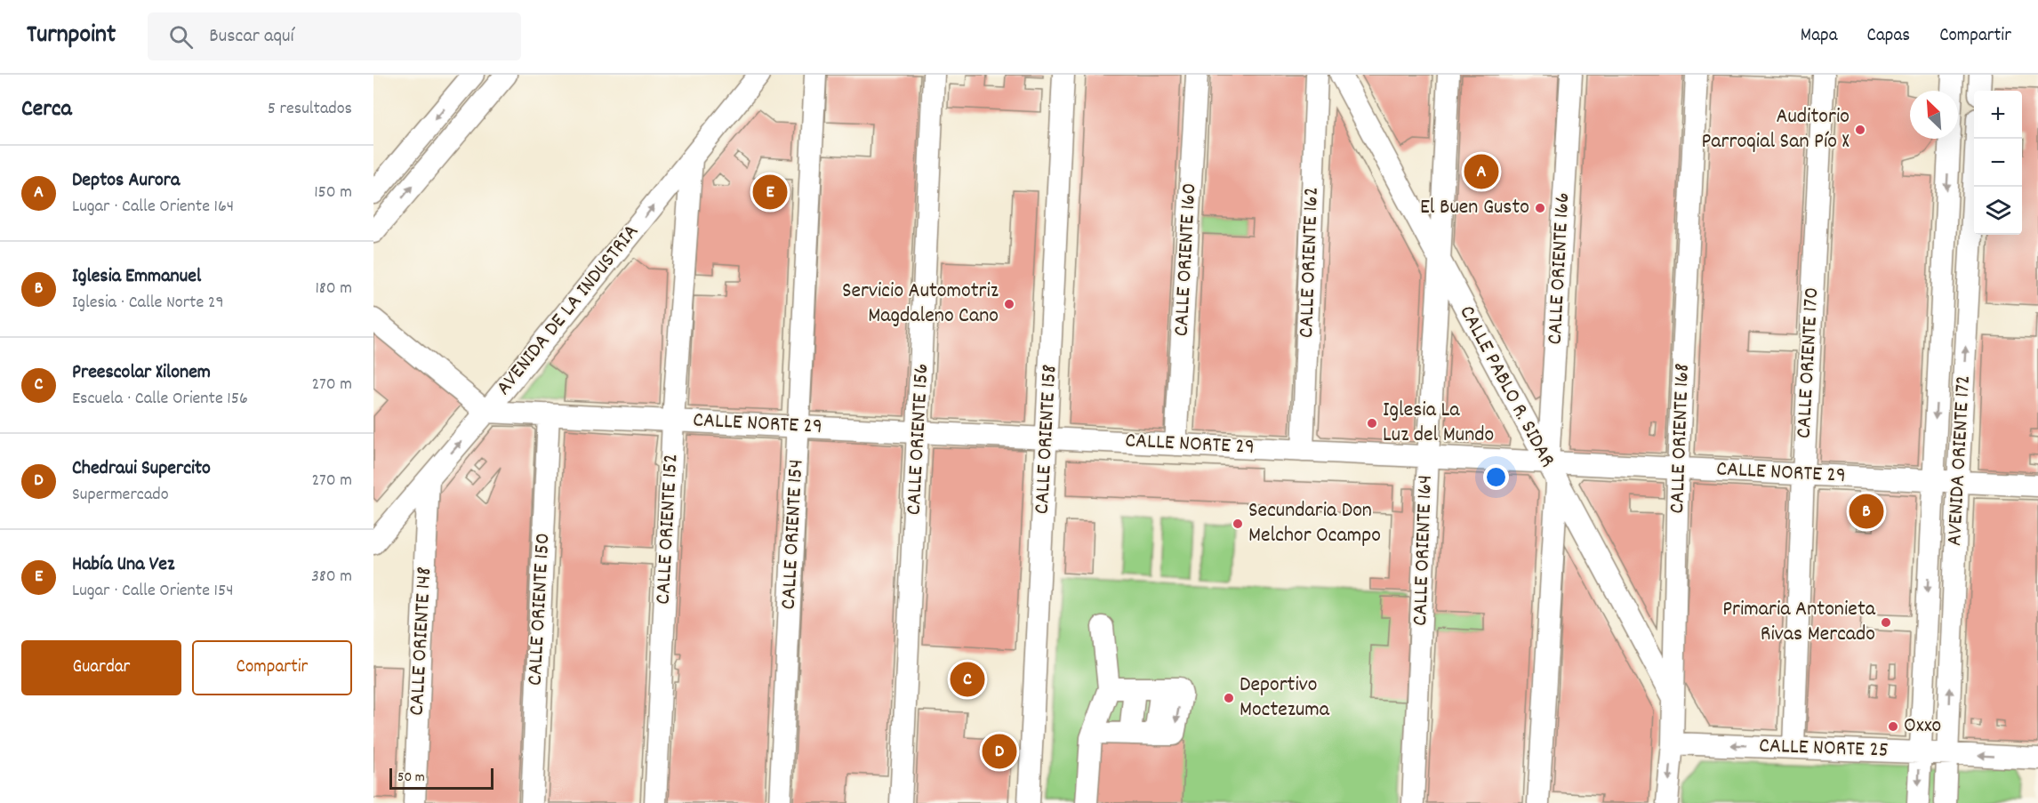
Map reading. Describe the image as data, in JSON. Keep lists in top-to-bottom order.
{
  "streets": {
    "street": [
      "CALLE ORIENTE 160",
      "CALLE ORIENTE 162",
      "CALLE ORIENTE 166",
      "AVENIDA DE LA INDUSTRIA",
      "CALLE ORIENTE 170",
      "CALLE PABLO R. SIDAR",
      "CALLE NORTE 29",
      "CALLE ORIENTE 168",
      "CALLE ORIENTE 156",
      "CALLE ORIENTE 158",
      "AVENIDA ORIENTE 172",
      "CALLE ORIENTE 152",
      "CALLE ORIENTE 154",
      "CALLE ORIENTE 164",
      "CALLE ORIENTE 150",
      "CALLE ORIENTE 148",
      "CALLE NORTE 25"
    ]
  },
  "crossings": [
    ["CALLE ORIENTE 160", "CALLE NORTE 29"],
    ["CALLE ORIENTE 162", "CALLE NORTE 29"],
    ["CALLE ORIENTE 166", "CALLE PABLO R. SIDAR"],
    ["CALLE ORIENTE 166", "CALLE NORTE 29"],
    ["AVENIDA DE LA INDUSTRIA", "CALLE NORTE 29"],
    ["AVENIDA DE LA INDUSTRIA", "CALLE ORIENTE 152"],
    ["AVENIDA DE LA INDUSTRIA", "CALLE ORIENTE 148"],
    ["CALLE ORIENTE 170", "CALLE NORTE 29"],
    ["CALLE ORIENTE 170", "CALLE NORTE 25"],
    ["CALLE PABLO R. SIDAR", "CALLE NORTE 29"],
    ["CALLE PABLO R. SIDAR", "CALLE ORIENTE 168"],
    ["CALLE PABLO R. SIDAR", "CALLE ORIENTE 164"],
    ["CALLE NORTE 29", "CALLE ORIENTE 168"],
    ["CALLE NORTE 29", "CALLE ORIENTE 156"],
    ["CALLE NORTE 29", "CALLE ORIENTE 158"],
    ["CALLE NORTE 29", "AVENIDA ORIENTE 172"],
    ["CALLE NORTE 29", "CALLE ORIENTE 152"],
    ["CALLE NORTE 29", "CALLE ORIENTE 154"],
    ["CALLE NORTE 29", "CALLE ORIENTE 164"],
    ["CALLE NORTE 29", "CALLE ORIENTE 150"],
    ["CALLE ORIENTE 168", "CALLE NORTE 25"],
    ["AVENIDA ORIENTE 172", "CALLE NORTE 25"]
  ],
  "one_way": ["AVENIDA DE LA INDUSTRIA", "CALLE NORTE 25"],
  "places": [
    "Auditorio Parroqial San Pío X",
    "El Buen Gusto",
    "Servicio Automotriz Magdaleno Cano",
    "Iglesia La Luz del Mundo",
    "Secundaria Don Melchor Ocampo",
    "Primaria Antonieta Rivas Mercado",
    "Deportivo Moctezuma",
    "Oxxo"
  ],
  "scale_bar": "50 m",
  "north": "top left",
  "page": {
    "header": "Turnpoint",
    "search": "Buscar aquí",
    "nav": ["Mapa", "Capas", "Compartir"],
    "heading": ["Cerca", "5 resultados"],
    "map_buttons": ["+", "−"],
    "list": [
      {
        "mark": "A",
        "name": "Deptos Aurora",
        "note": "Lugar · Calle Oriente 164",
        "value": "150 m"
      },
      {
        "mark": "B",
        "name": "Iglesia Emmanuel",
        "note": "Iglesia · Calle Norte 29",
        "value": "180 m"
      },
      {
        "mark": "C",
        "name": "Preescolar Xilonem",
        "note": "Escuela · Calle Oriente 156",
        "value": "270 m"
      },
      {
        "mark": "D",
        "name": "Chedraui Supercito",
        "note": "Supermercado",
        "value": "270 m"
      },
      {
        "mark": "E",
        "name": "Había Una Vez",
        "note": "Lugar · Calle Oriente 154",
        "value": "380 m"
      }
    ],
    "pins": [
      "A",
      "E",
      "B",
      "C",
      "D"
    ],
    "buttons": ["Guardar", "Compartir"],
    "scale": "50 m"
  }
}
